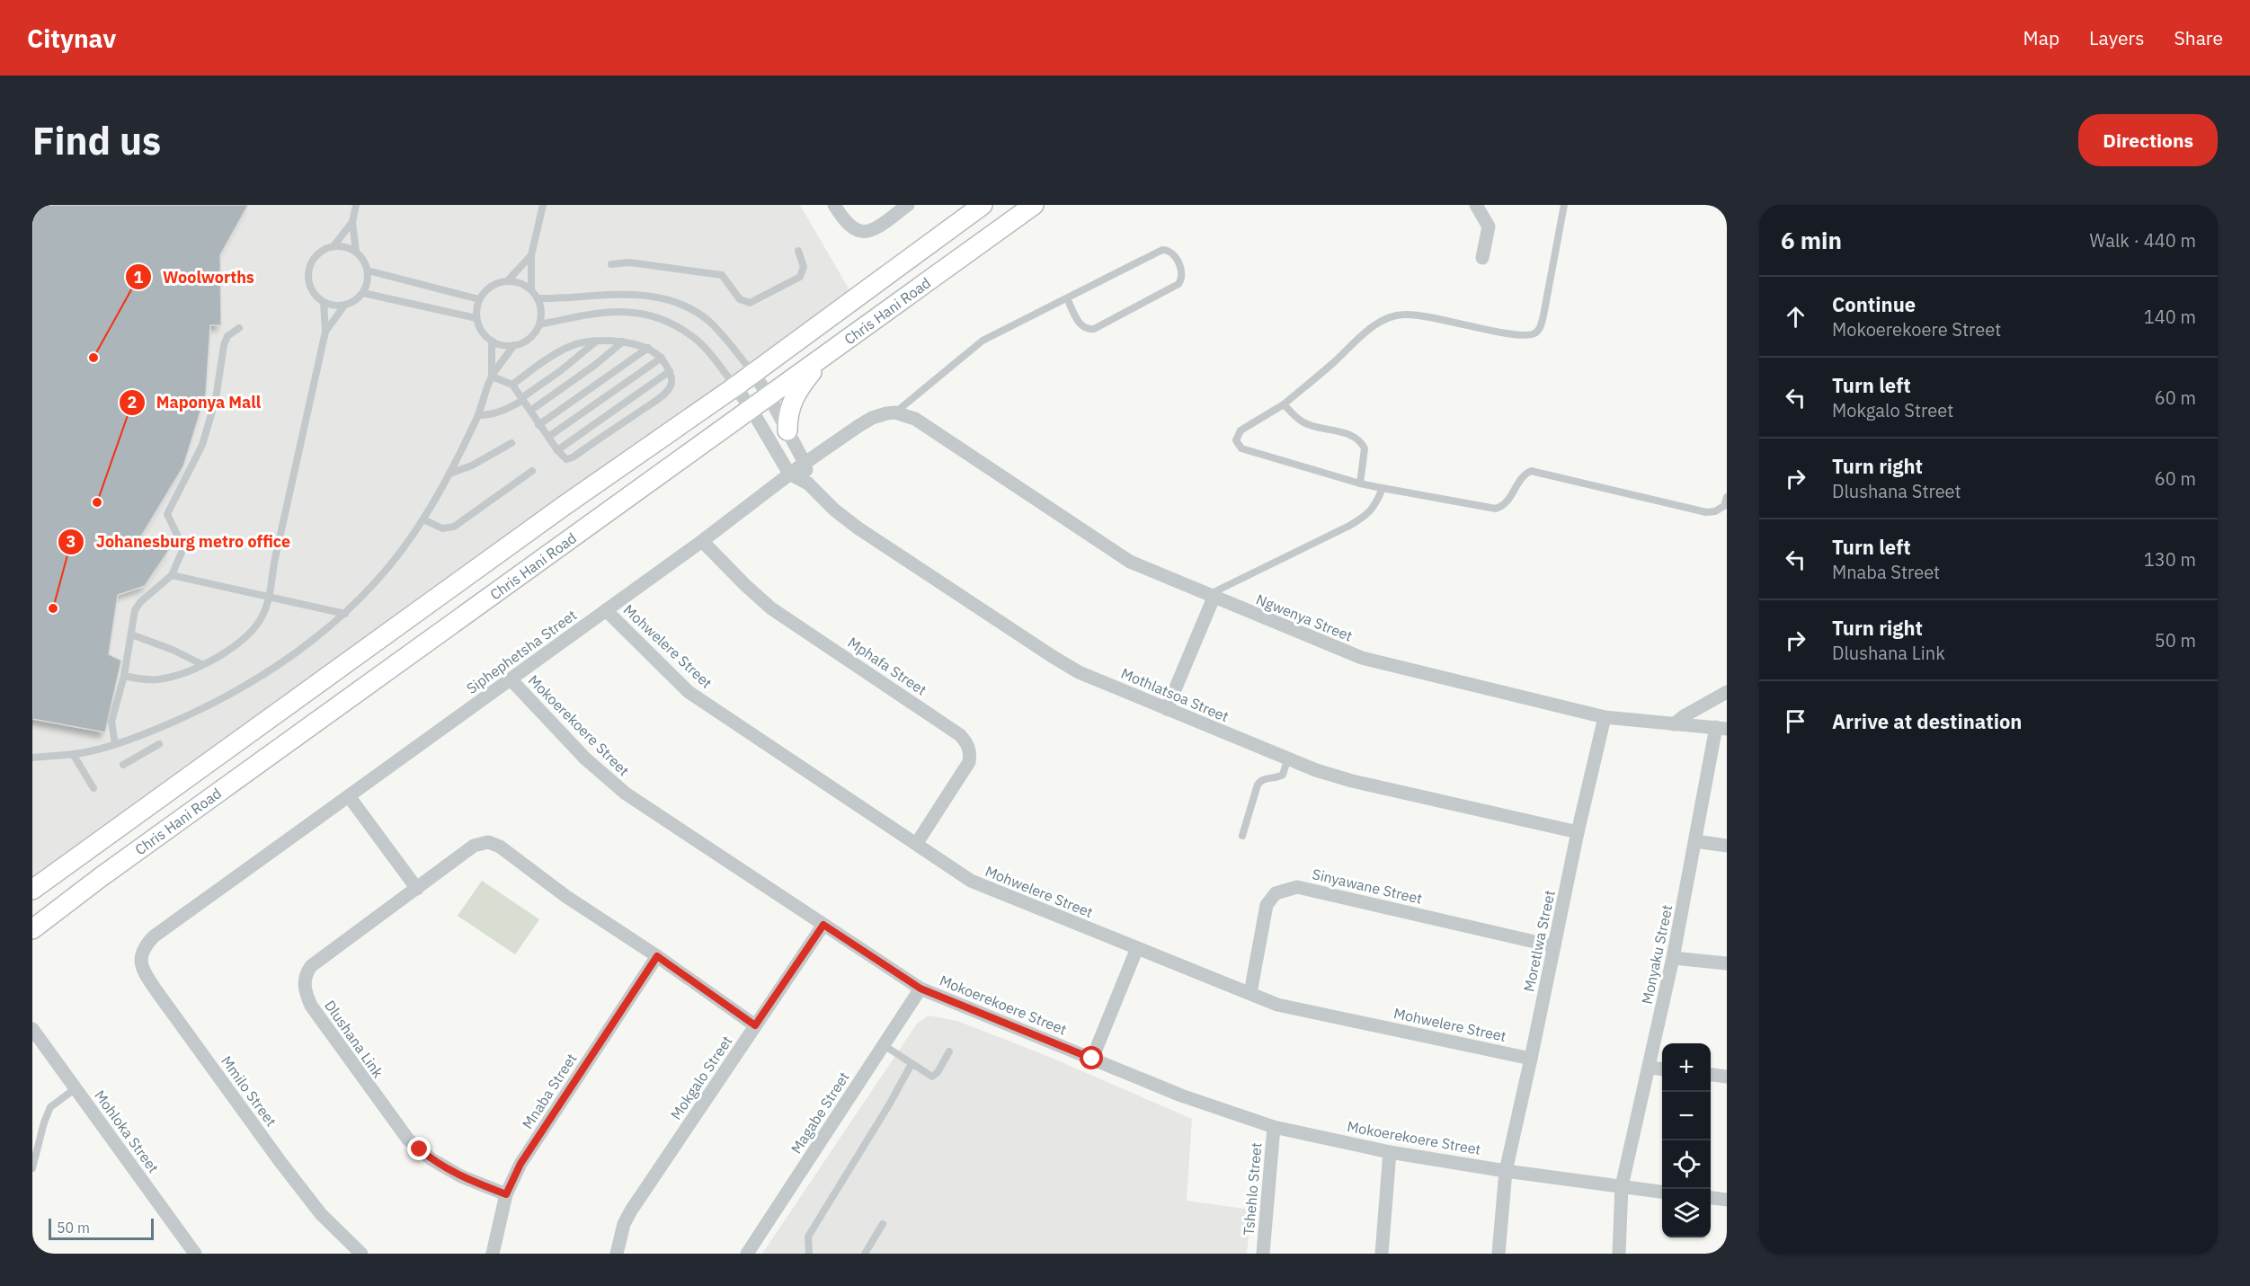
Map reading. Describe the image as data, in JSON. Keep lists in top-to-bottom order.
{
  "streets": {
    "main road": ["Chris Hani Road"],
    "street": [
      "Ngwenya Street",
      "Mohwelere Street",
      "Siphephetsha Street",
      "Mphafa Street",
      "Mothlatsoa Street",
      "Mokoerekoere Street",
      "Sinyawane Street",
      "Moretlwa Street",
      "Monyaku Street",
      "Dlushana Link",
      "Mokgalo Street",
      "Mmilo Street",
      "Mnaba Street",
      "Magabe Street",
      "Mohloka Street",
      "Tshehlo Street"
    ]
  },
  "crossings": [
    ["Ngwenya Street", "Siphephetsha Street"],
    ["Ngwenya Street", "Moretlwa Street"],
    ["Ngwenya Street", "Monyaku Street"],
    ["Mohwelere Street", "Siphephetsha Street"],
    ["Mohwelere Street", "Mphafa Street"],
    ["Mohwelere Street", "Sinyawane Street"],
    ["Mohwelere Street", "Moretlwa Street"],
    ["Siphephetsha Street", "Mphafa Street"],
    ["Siphephetsha Street", "Mothlatsoa Street"],
    ["Siphephetsha Street", "Mokoerekoere Street"],
    ["Siphephetsha Street", "Mmilo Street"],
    ["Mothlatsoa Street", "Moretlwa Street"],
    ["Mokoerekoere Street", "Moretlwa Street"],
    ["Mokoerekoere Street", "Monyaku Street"],
    ["Mokoerekoere Street", "Mokgalo Street"],
    ["Mokoerekoere Street", "Magabe Street"],
    ["Mokoerekoere Street", "Tshehlo Street"],
    ["Sinyawane Street", "Moretlwa Street"],
    ["Dlushana Link", "Mokgalo Street"],
    ["Dlushana Link", "Mnaba Street"]
  ],
  "places": ["Woolworths", "Maponya Mall", "Johanesburg metro office"],
  "scale_bar": "50 m",
  "page": {
    "header": "Citynav",
    "nav": ["Map", "Layers", "Share"],
    "buttons": "Directions",
    "title": "Find us",
    "heading": ["6 min", "Walk · 440 m"],
    "list": [
      ["Continue", "Mokoerekoere Street", "140 m"],
      ["Turn left", "Mokgalo Street", "60 m"],
      ["Turn right", "Dlushana Street", "60 m"],
      ["Turn left", "Mnaba Street", "130 m"],
      ["Turn right", "Dlushana Link", "50 m"],
      "Arrive at destination"
    ],
    "map_buttons": ["+", "−"],
    "scale": "50 m"
  }
}
